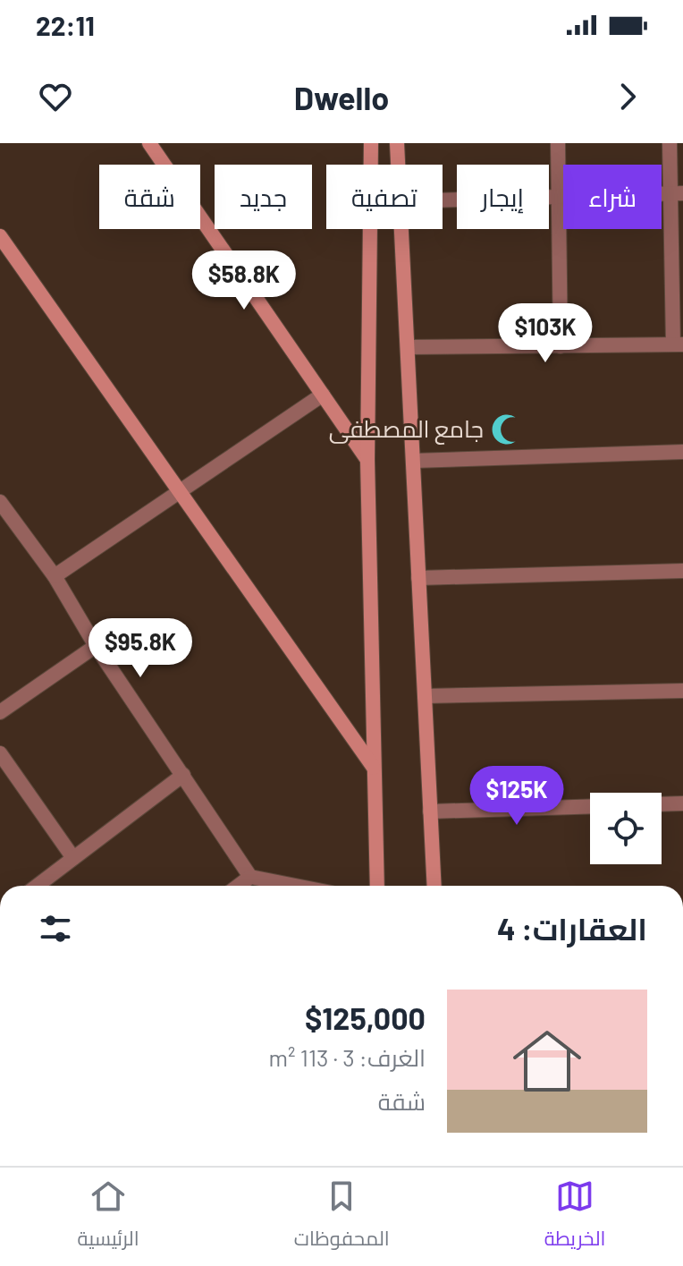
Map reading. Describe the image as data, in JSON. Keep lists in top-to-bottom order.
{
  "places": {
    "mosque": ["جامع المصطفى"]
  },
  "page": {
    "status": "22:11",
    "header": "Dwello",
    "chip": [
      "شراء",
      "إيجار",
      "تصفية",
      "جديد",
      "شقة"
    ],
    "price": [
      "$58.8K",
      "$103K",
      "$95.8K",
      "$125K"
    ],
    "heading": "العقارات: 4",
    "list": [
      {
        "name": "$125,000",
        "note": "الغرف: 3 · 113 m² · شقة"
      }
    ],
    "tabs": ["الخريطة", "المحفوظات", "الرئيسية"]
  }
}
